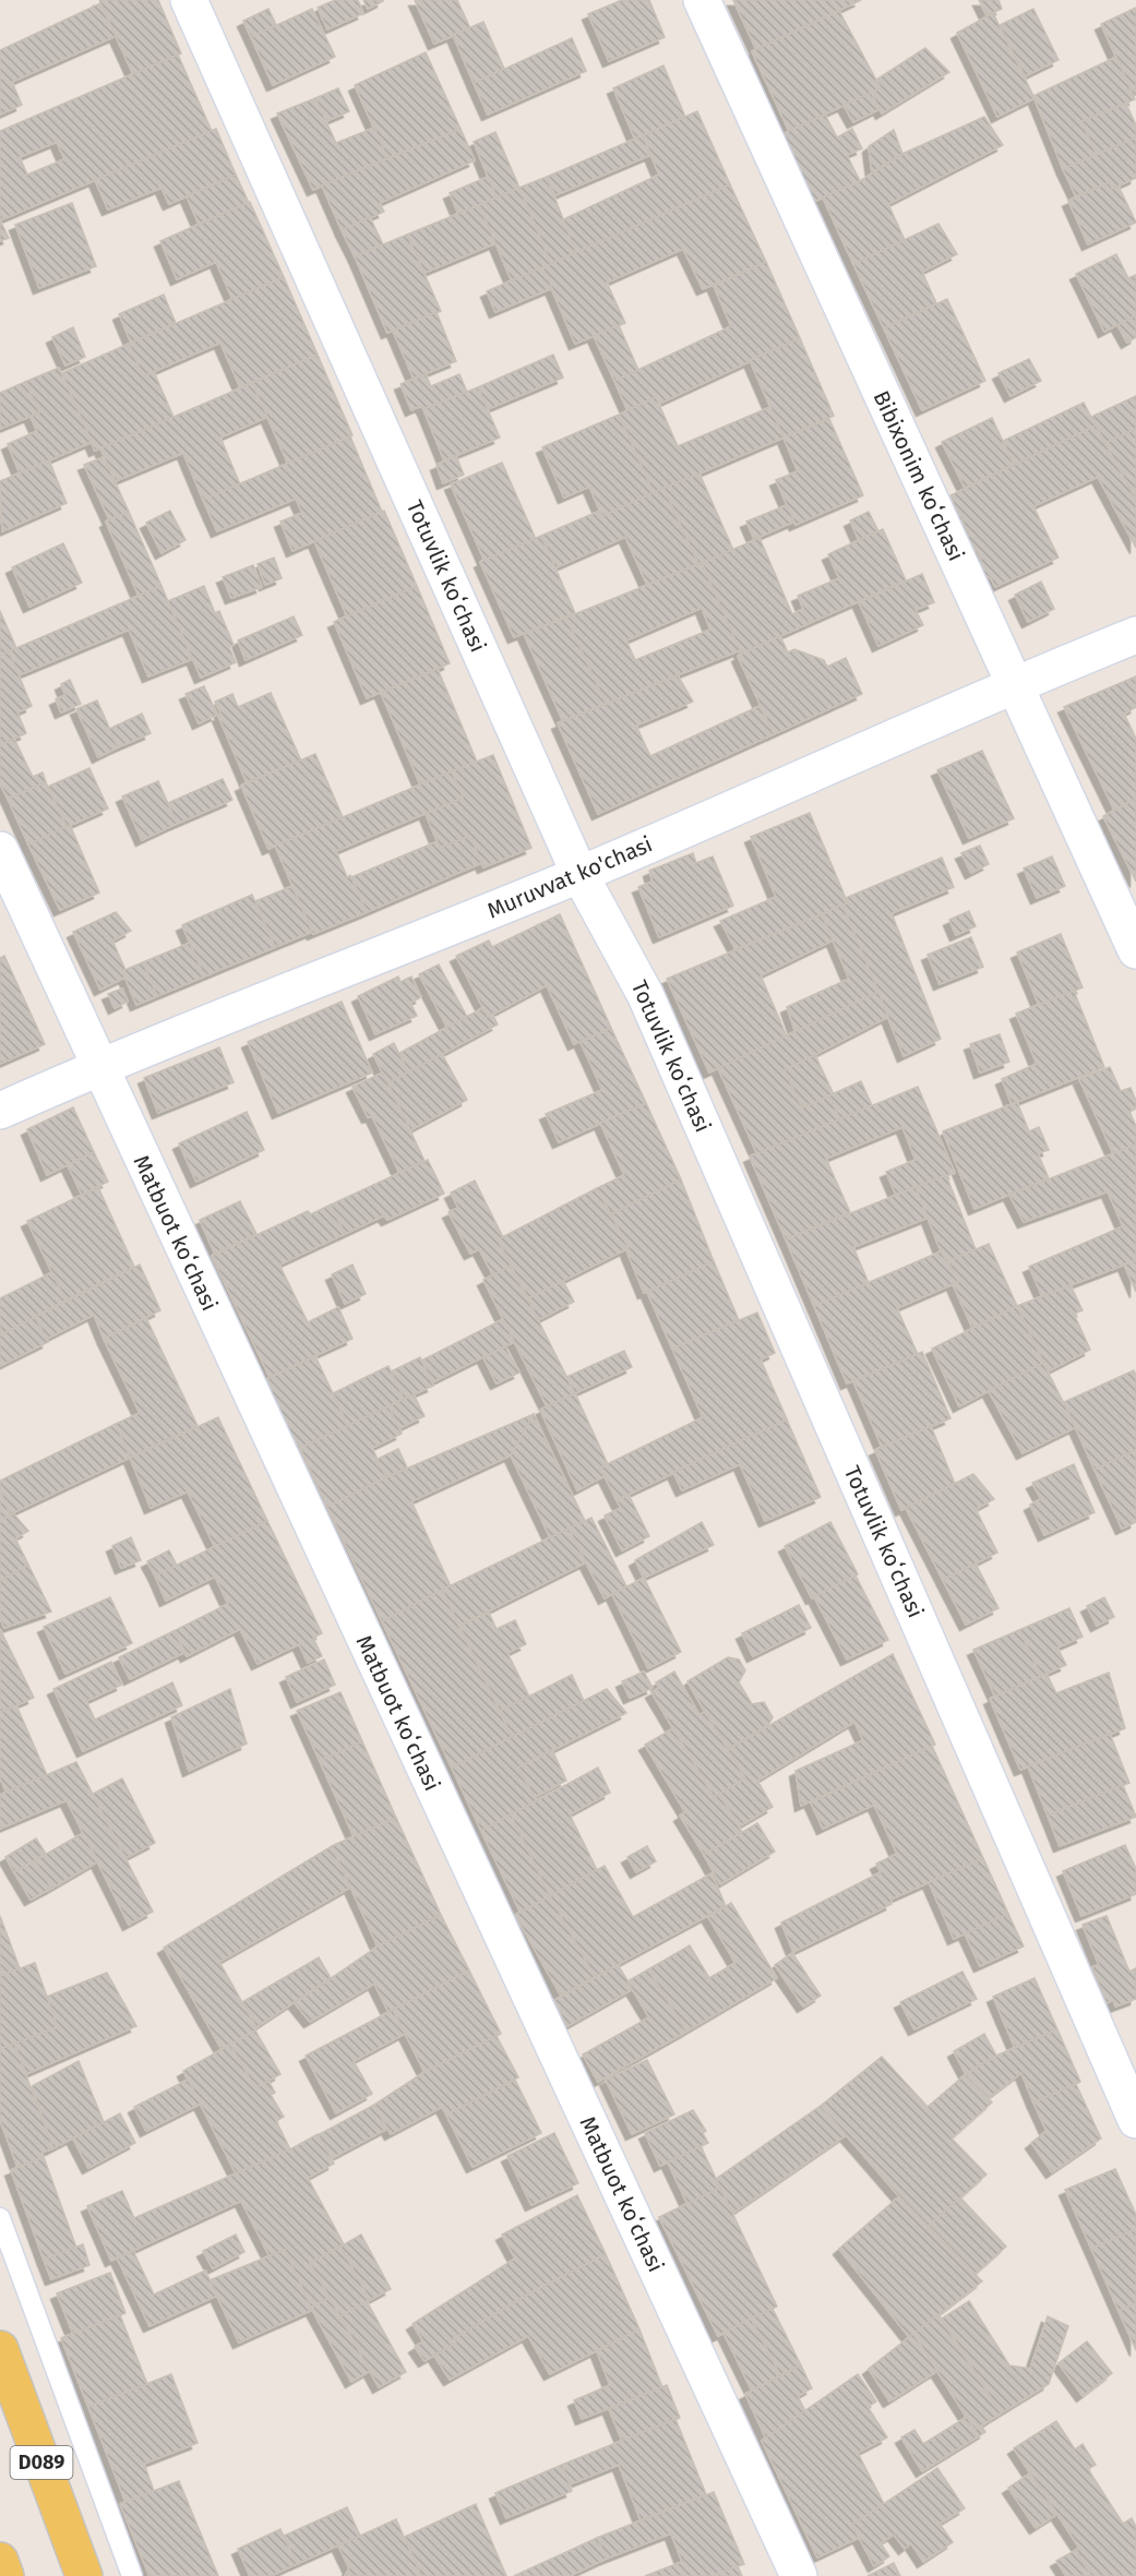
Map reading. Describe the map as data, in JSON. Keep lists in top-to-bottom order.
{
  "streets": {
    "main road": ["D089"],
    "street": [
      "Bibixonim koʻchasi",
      "Totuvlik koʻchasi",
      "Muruvvat ko'chasi",
      "Matbuot koʻchasi"
    ]
  },
  "crossings": [
    ["Bibixonim koʻchasi", "Muruvvat ko'chasi"],
    ["Totuvlik koʻchasi", "Muruvvat ko'chasi"],
    ["Muruvvat ko'chasi", "Matbuot koʻchasi"]
  ]
}
